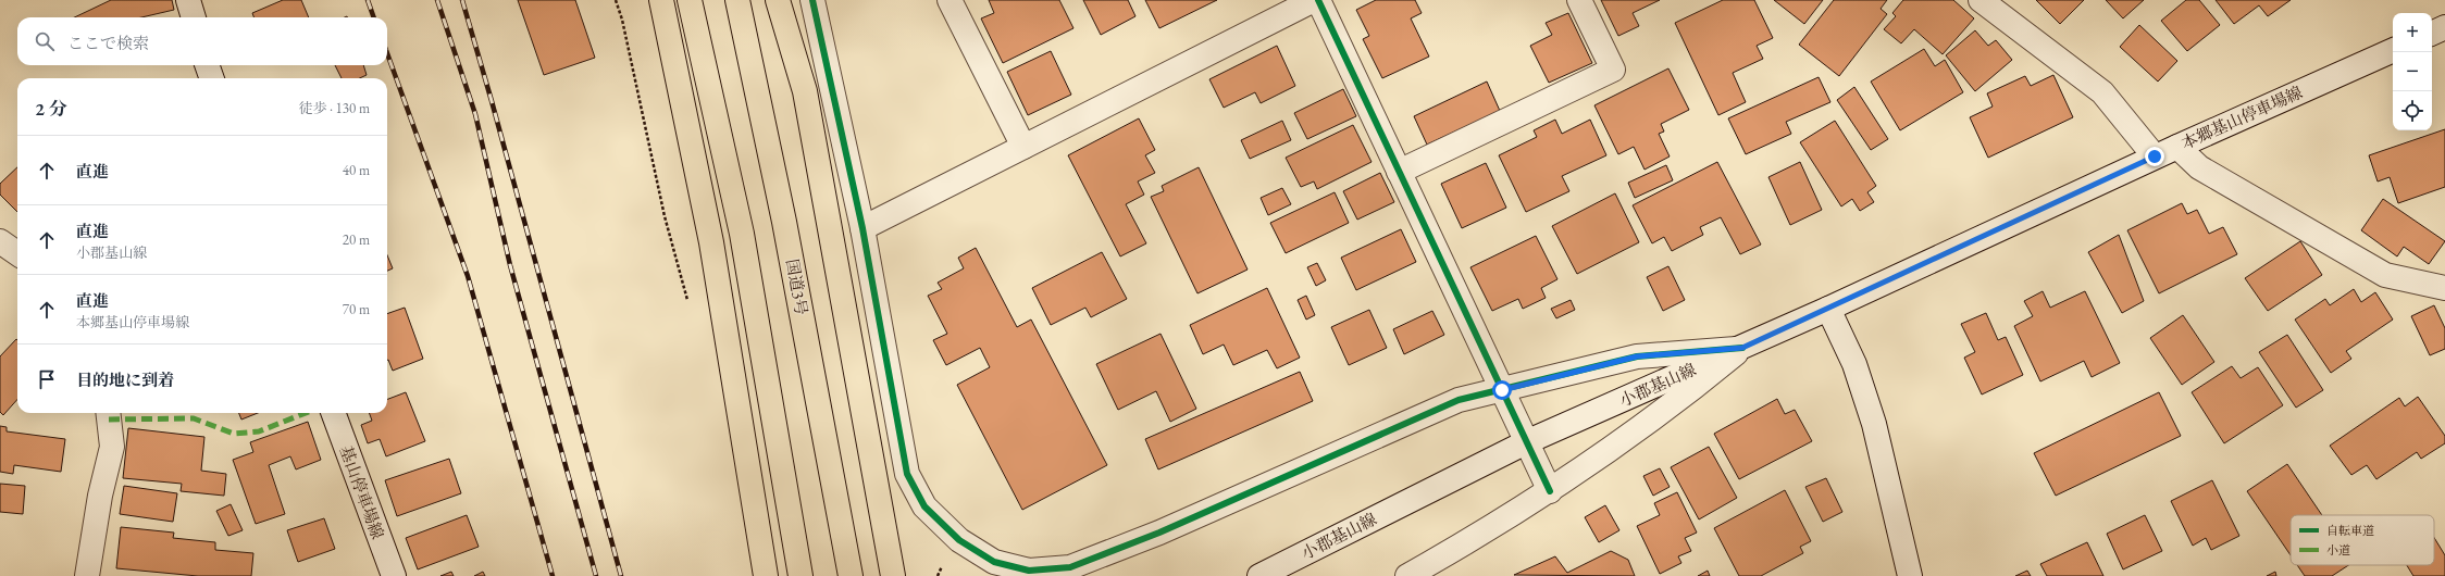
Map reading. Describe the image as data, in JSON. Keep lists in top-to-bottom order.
{
  "streets": {
    "highway": ["国道3号"],
    "street": ["本郷基山停車場線", "小郡基山線", "基山停車場線"]
  },
  "crossings": [
    ["本郷基山停車場線", "小郡基山線"]
  ],
  "legend": ["自転車道", "小道"],
  "page": {
    "map_buttons": ["+", "−"],
    "search": "ここで検索",
    "heading": ["2 分", "徒歩 · 130 m"],
    "list": [
      ["直進", "40 m"],
      ["直進", "小郡基山線", "20 m"],
      ["直進", "本郷基山停車場線", "70 m"],
      "目的地に到着"
    ]
  }
}
